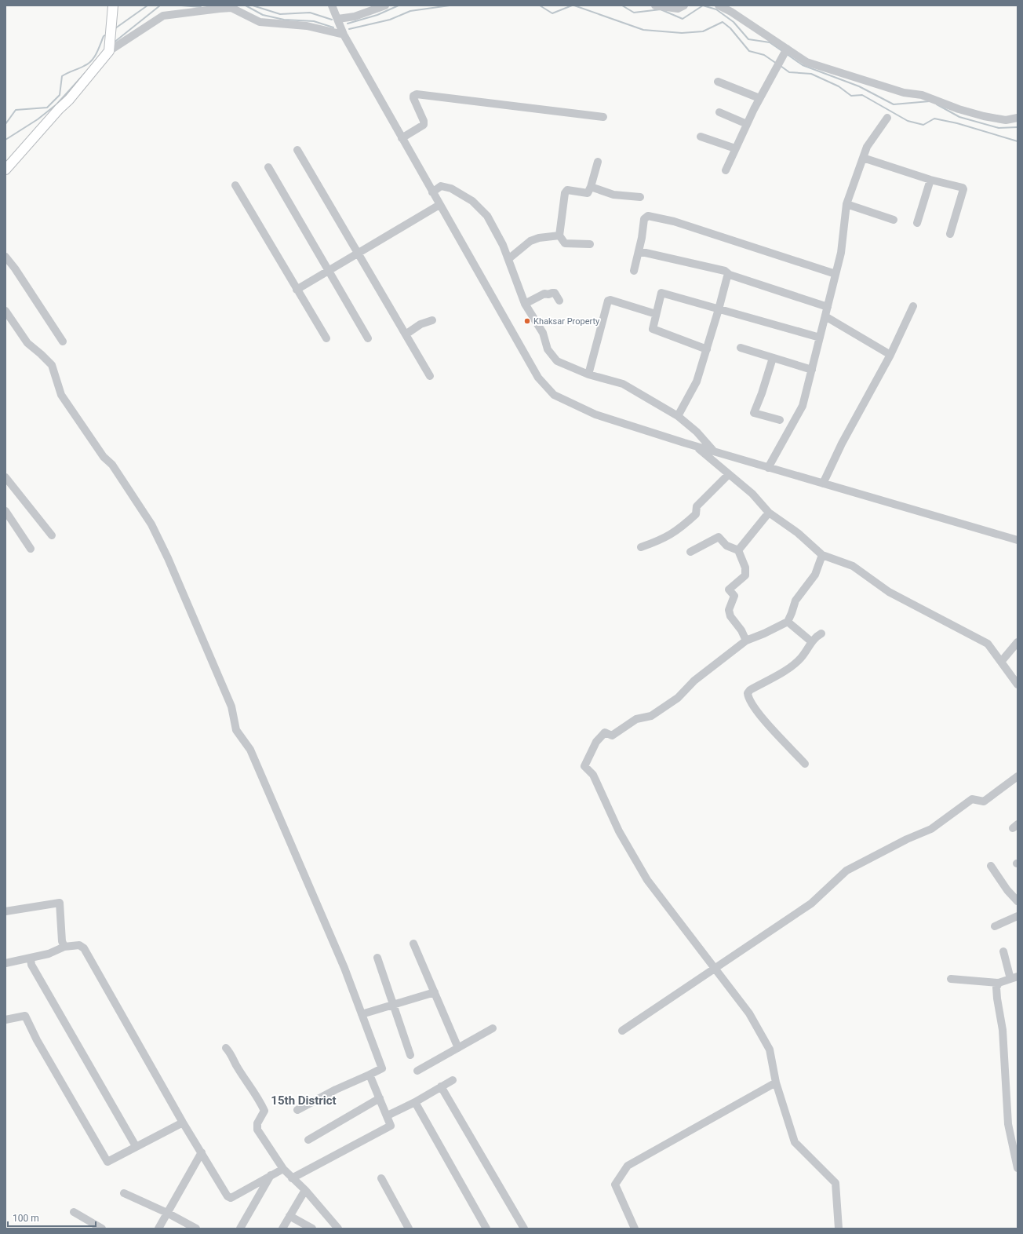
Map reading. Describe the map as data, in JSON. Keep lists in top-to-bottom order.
{
  "districts": ["15th District"],
  "places": ["Khaksar Property"],
  "scale_bar": "100 m"
}
